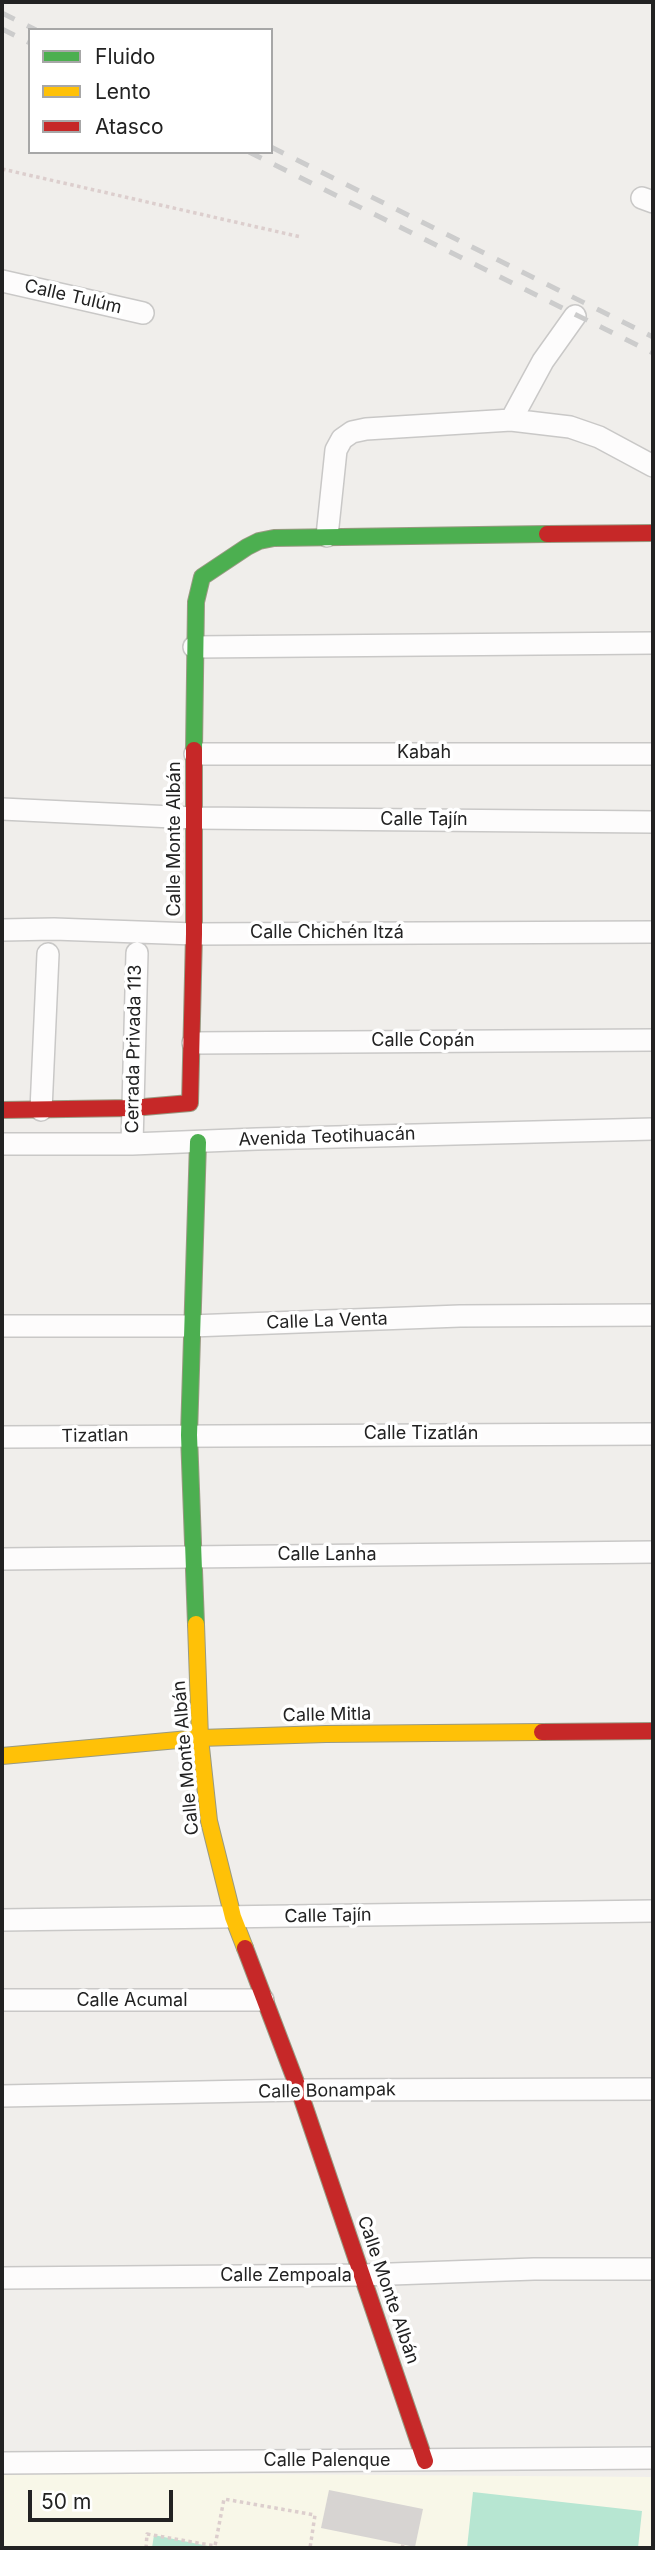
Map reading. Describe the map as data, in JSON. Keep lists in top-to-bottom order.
{
  "streets": {
    "street": [
      "Calle Tulúm",
      "Kabah",
      "Calle Tajín",
      "Calle Monte Albán",
      "Calle Chichén Itzá",
      "Calle Copán",
      "Cerrada Privada 113",
      "Avenida Teotihuacán",
      "Calle La Venta",
      "Calle Tizatlán",
      "Tizatlan",
      "Calle Lanha",
      "Calle Mitla",
      "Calle Acumal",
      "Calle Bonampak",
      "Calle Zempoala",
      "Calle Palenque"
    ]
  },
  "crossings": [
    ["Kabah", "Calle Monte Albán"],
    ["Calle Tajín", "Calle Monte Albán"],
    ["Calle Monte Albán", "Calle Chichén Itzá"],
    ["Calle Monte Albán", "Calle Copán"],
    ["Calle Monte Albán", "Cerrada Privada 113"],
    ["Calle Monte Albán", "Avenida Teotihuacán"],
    ["Calle Monte Albán", "Calle La Venta"],
    ["Calle Monte Albán", "Calle Tizatlán"],
    ["Calle Monte Albán", "Tizatlan"],
    ["Calle Monte Albán", "Calle Lanha"],
    ["Calle Monte Albán", "Calle Mitla"],
    ["Calle Monte Albán", "Calle Acumal"],
    ["Calle Monte Albán", "Calle Bonampak"],
    ["Calle Monte Albán", "Calle Zempoala"],
    ["Calle Monte Albán", "Calle Palenque"],
    ["Cerrada Privada 113", "Avenida Teotihuacán"],
    ["Calle Tizatlán", "Tizatlan"]
  ],
  "legend": ["Fluido", "Lento", "Atasco"],
  "scale_bar": "50 m"
}
